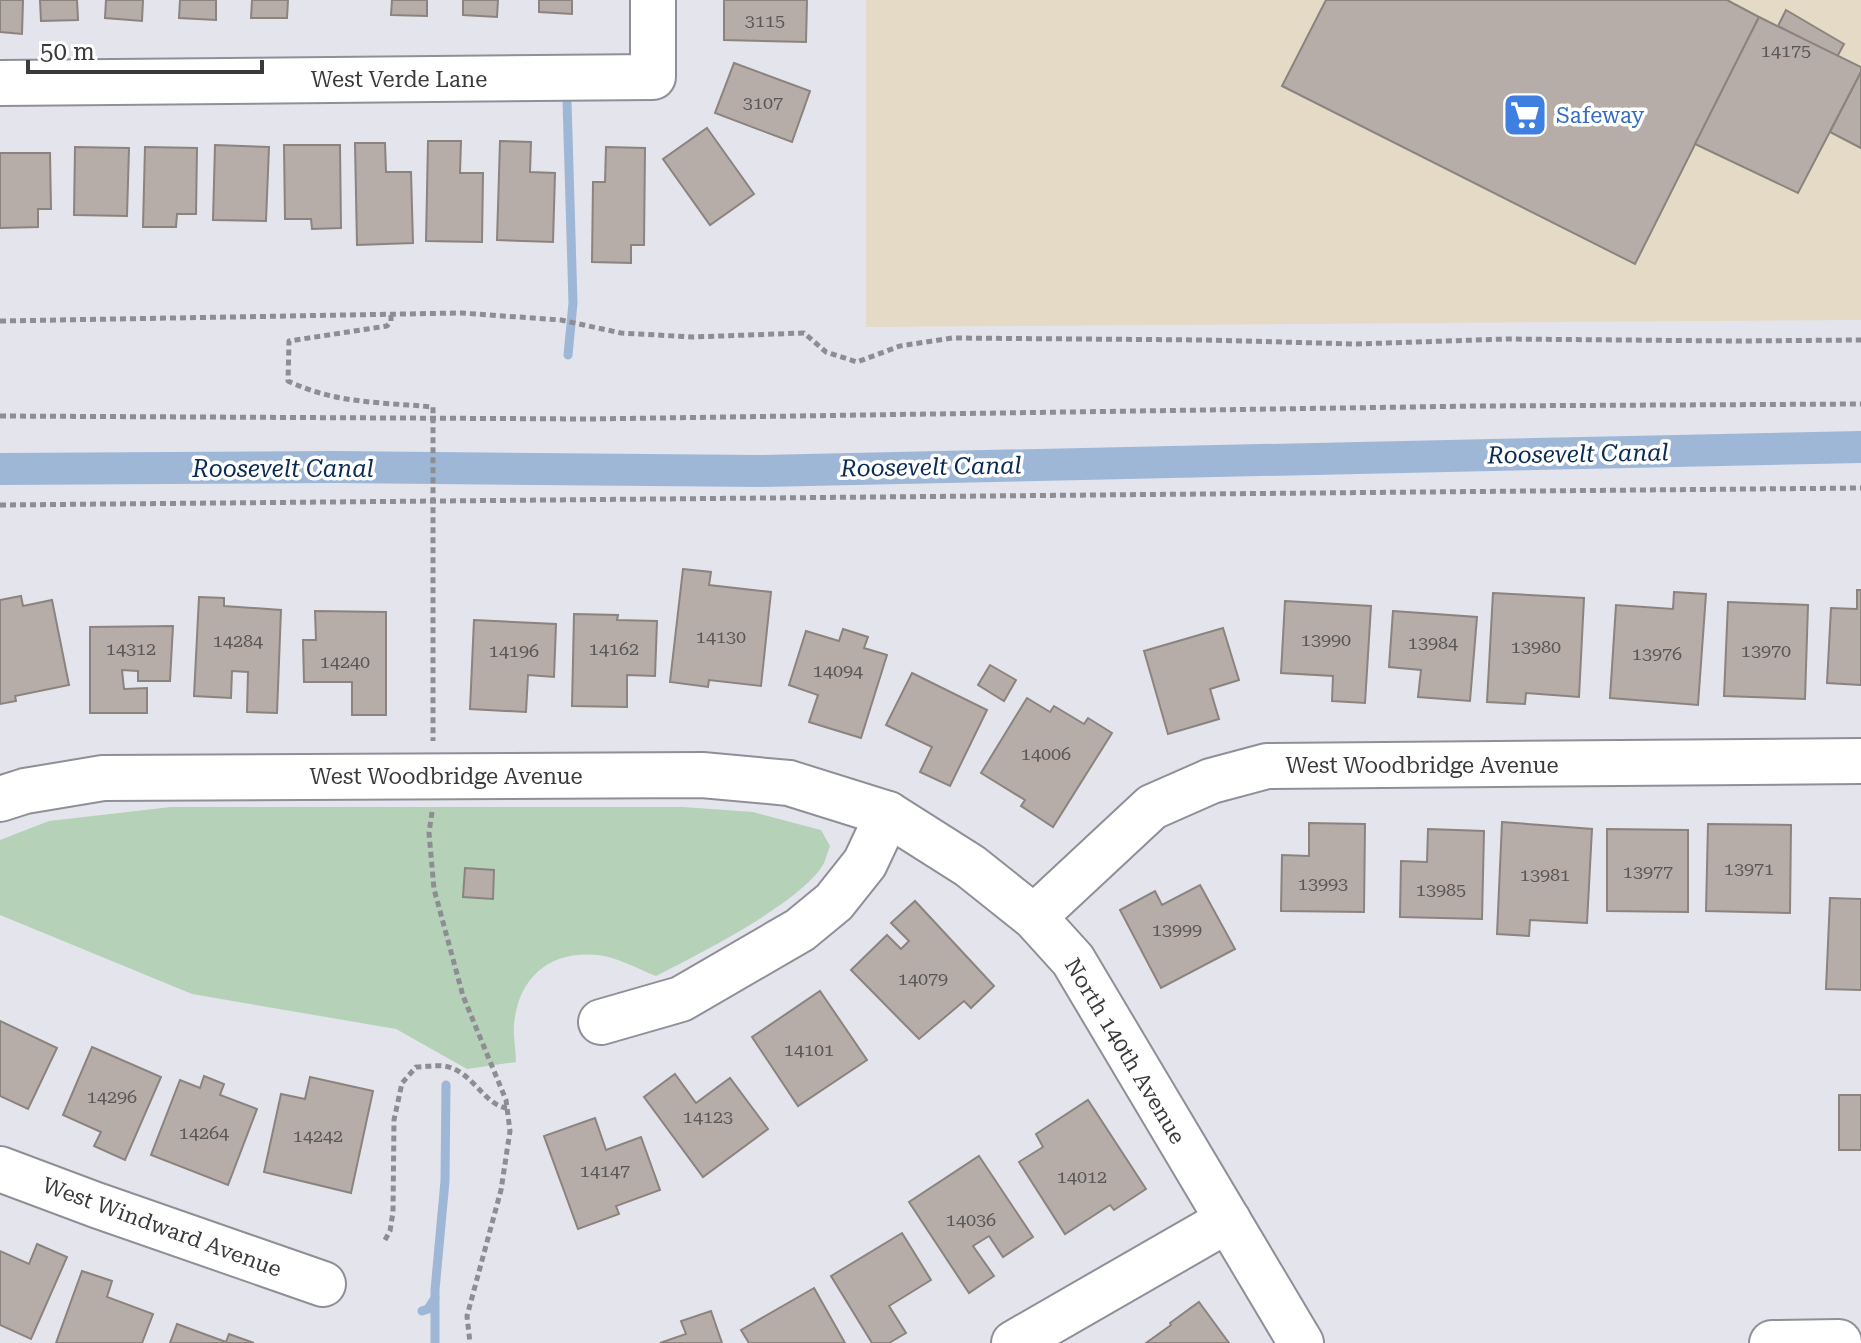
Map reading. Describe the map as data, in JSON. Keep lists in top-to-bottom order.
{
  "streets": {
    "street": [
      "West Verde Lane",
      "West Woodbridge Avenue",
      "North 140th Avenue",
      "West Windward Avenue"
    ]
  },
  "crossings": [
    ["West Woodbridge Avenue", "North 140th Avenue"]
  ],
  "water": ["Roosevelt Canal"],
  "places": {
    "supermarket": ["Safeway"]
  },
  "house_numbers": [
    "3115",
    "14175",
    "3107",
    "14130",
    "13990",
    "14284",
    "13984",
    "13980",
    "14312",
    "14162",
    "14196",
    "13970",
    "13976",
    "14240",
    "14094",
    "14006",
    "13971",
    "13977",
    "13981",
    "13993",
    "13985",
    "13999",
    "14079",
    "14101",
    "14296",
    "14123",
    "14264",
    "14242",
    "14147",
    "14012",
    "14036"
  ],
  "scale_bar": "50 m"
}
